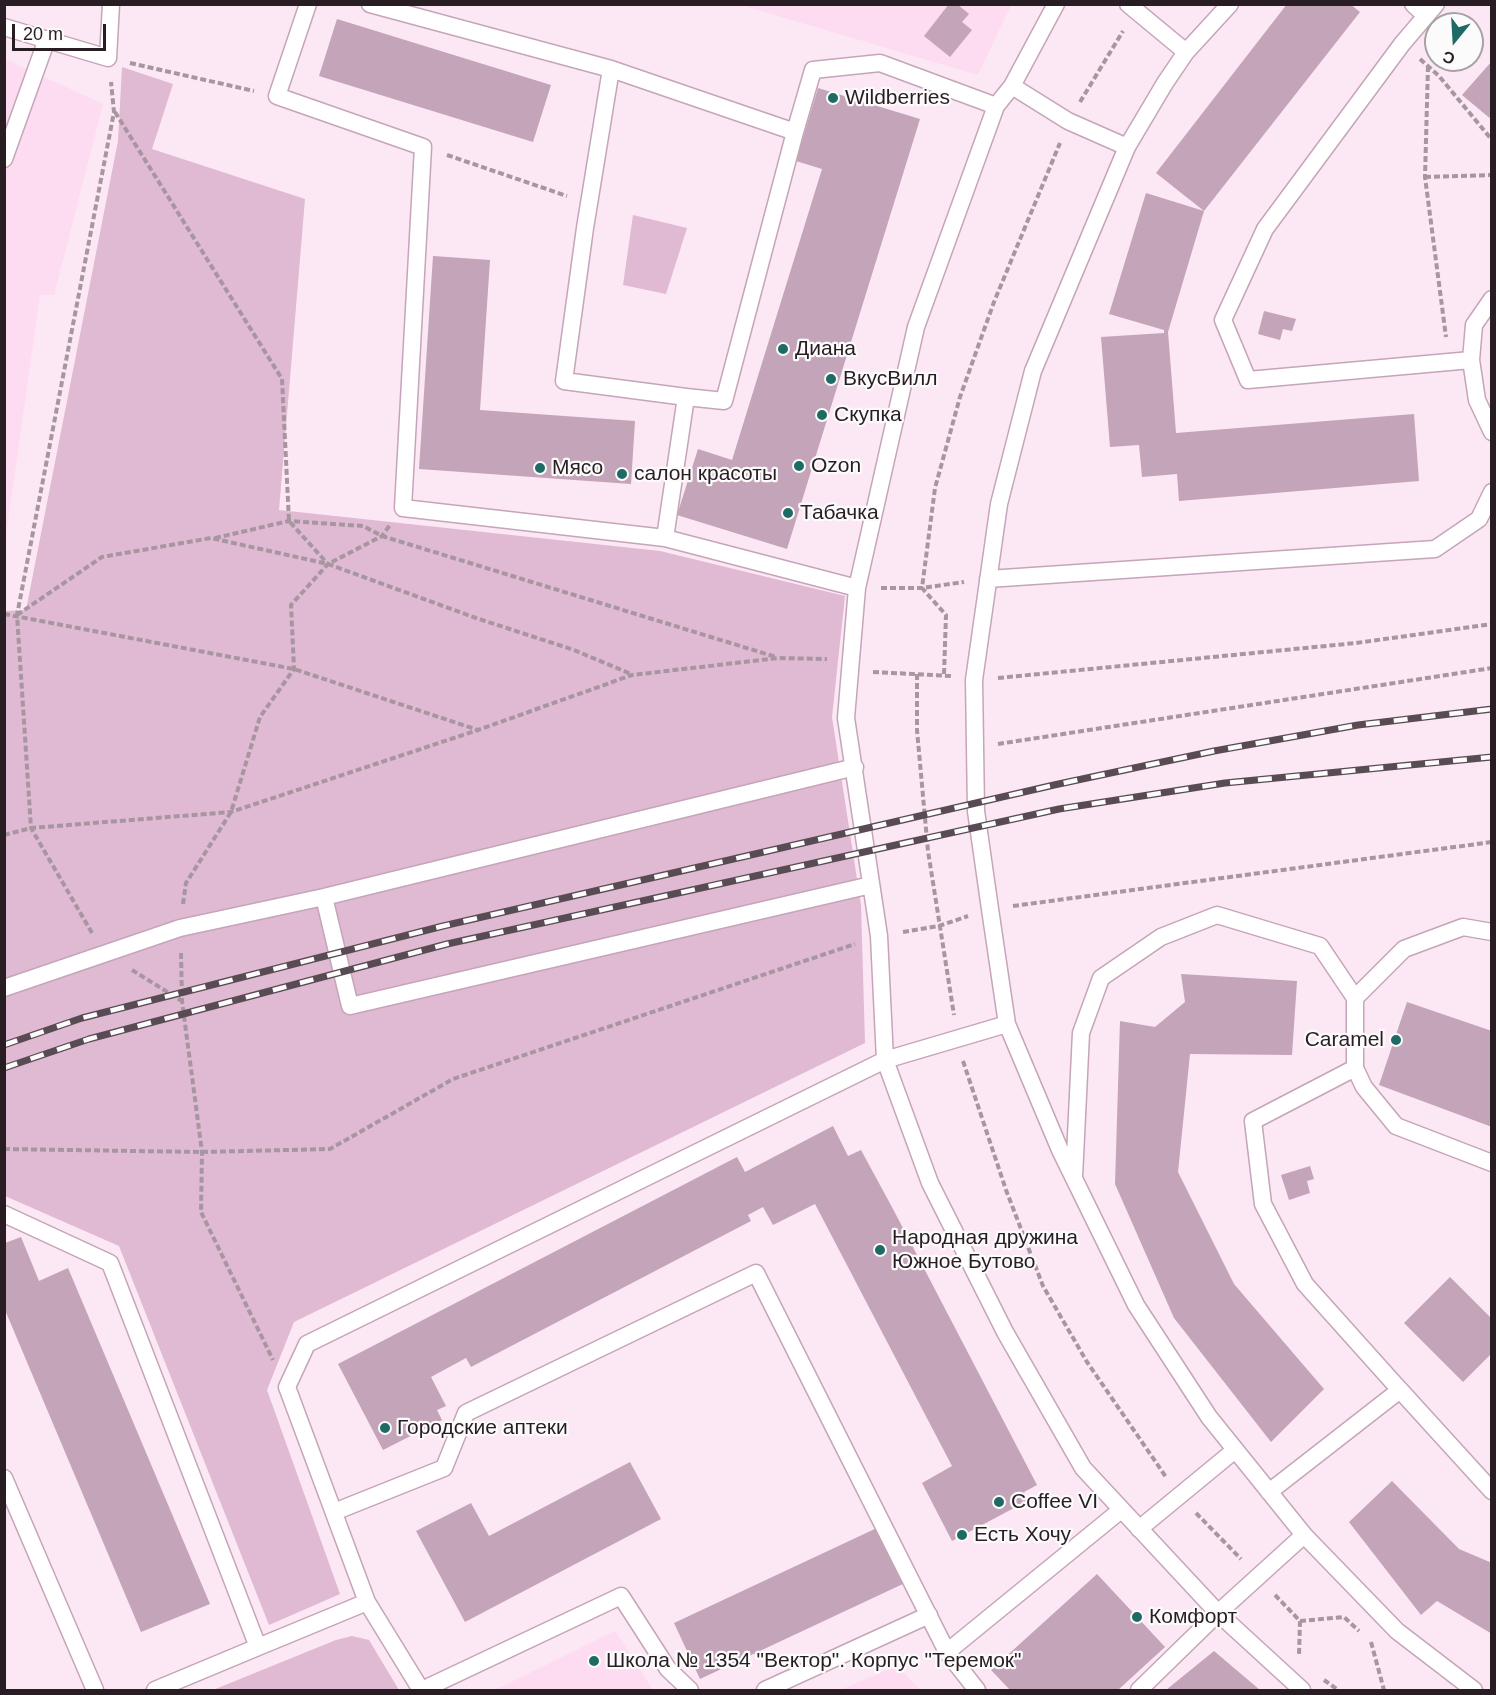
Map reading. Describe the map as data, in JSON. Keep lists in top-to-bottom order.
{
  "places": [
    "Wildberries",
    "Диана",
    "ВкусВилл",
    "Скупка",
    "Ozon",
    "Мясо",
    "салон красоты",
    "Табачка",
    "Caramel",
    "Народная дружина Южное Бутово",
    "Городские аптеки",
    "Coffee VI",
    "Есть Хочу",
    "Комфорт",
    "Школа № 1354 \"Вектор\". Корпус \"Теремок\""
  ],
  "scale_bar": "20 m",
  "north": "bottom"
}
